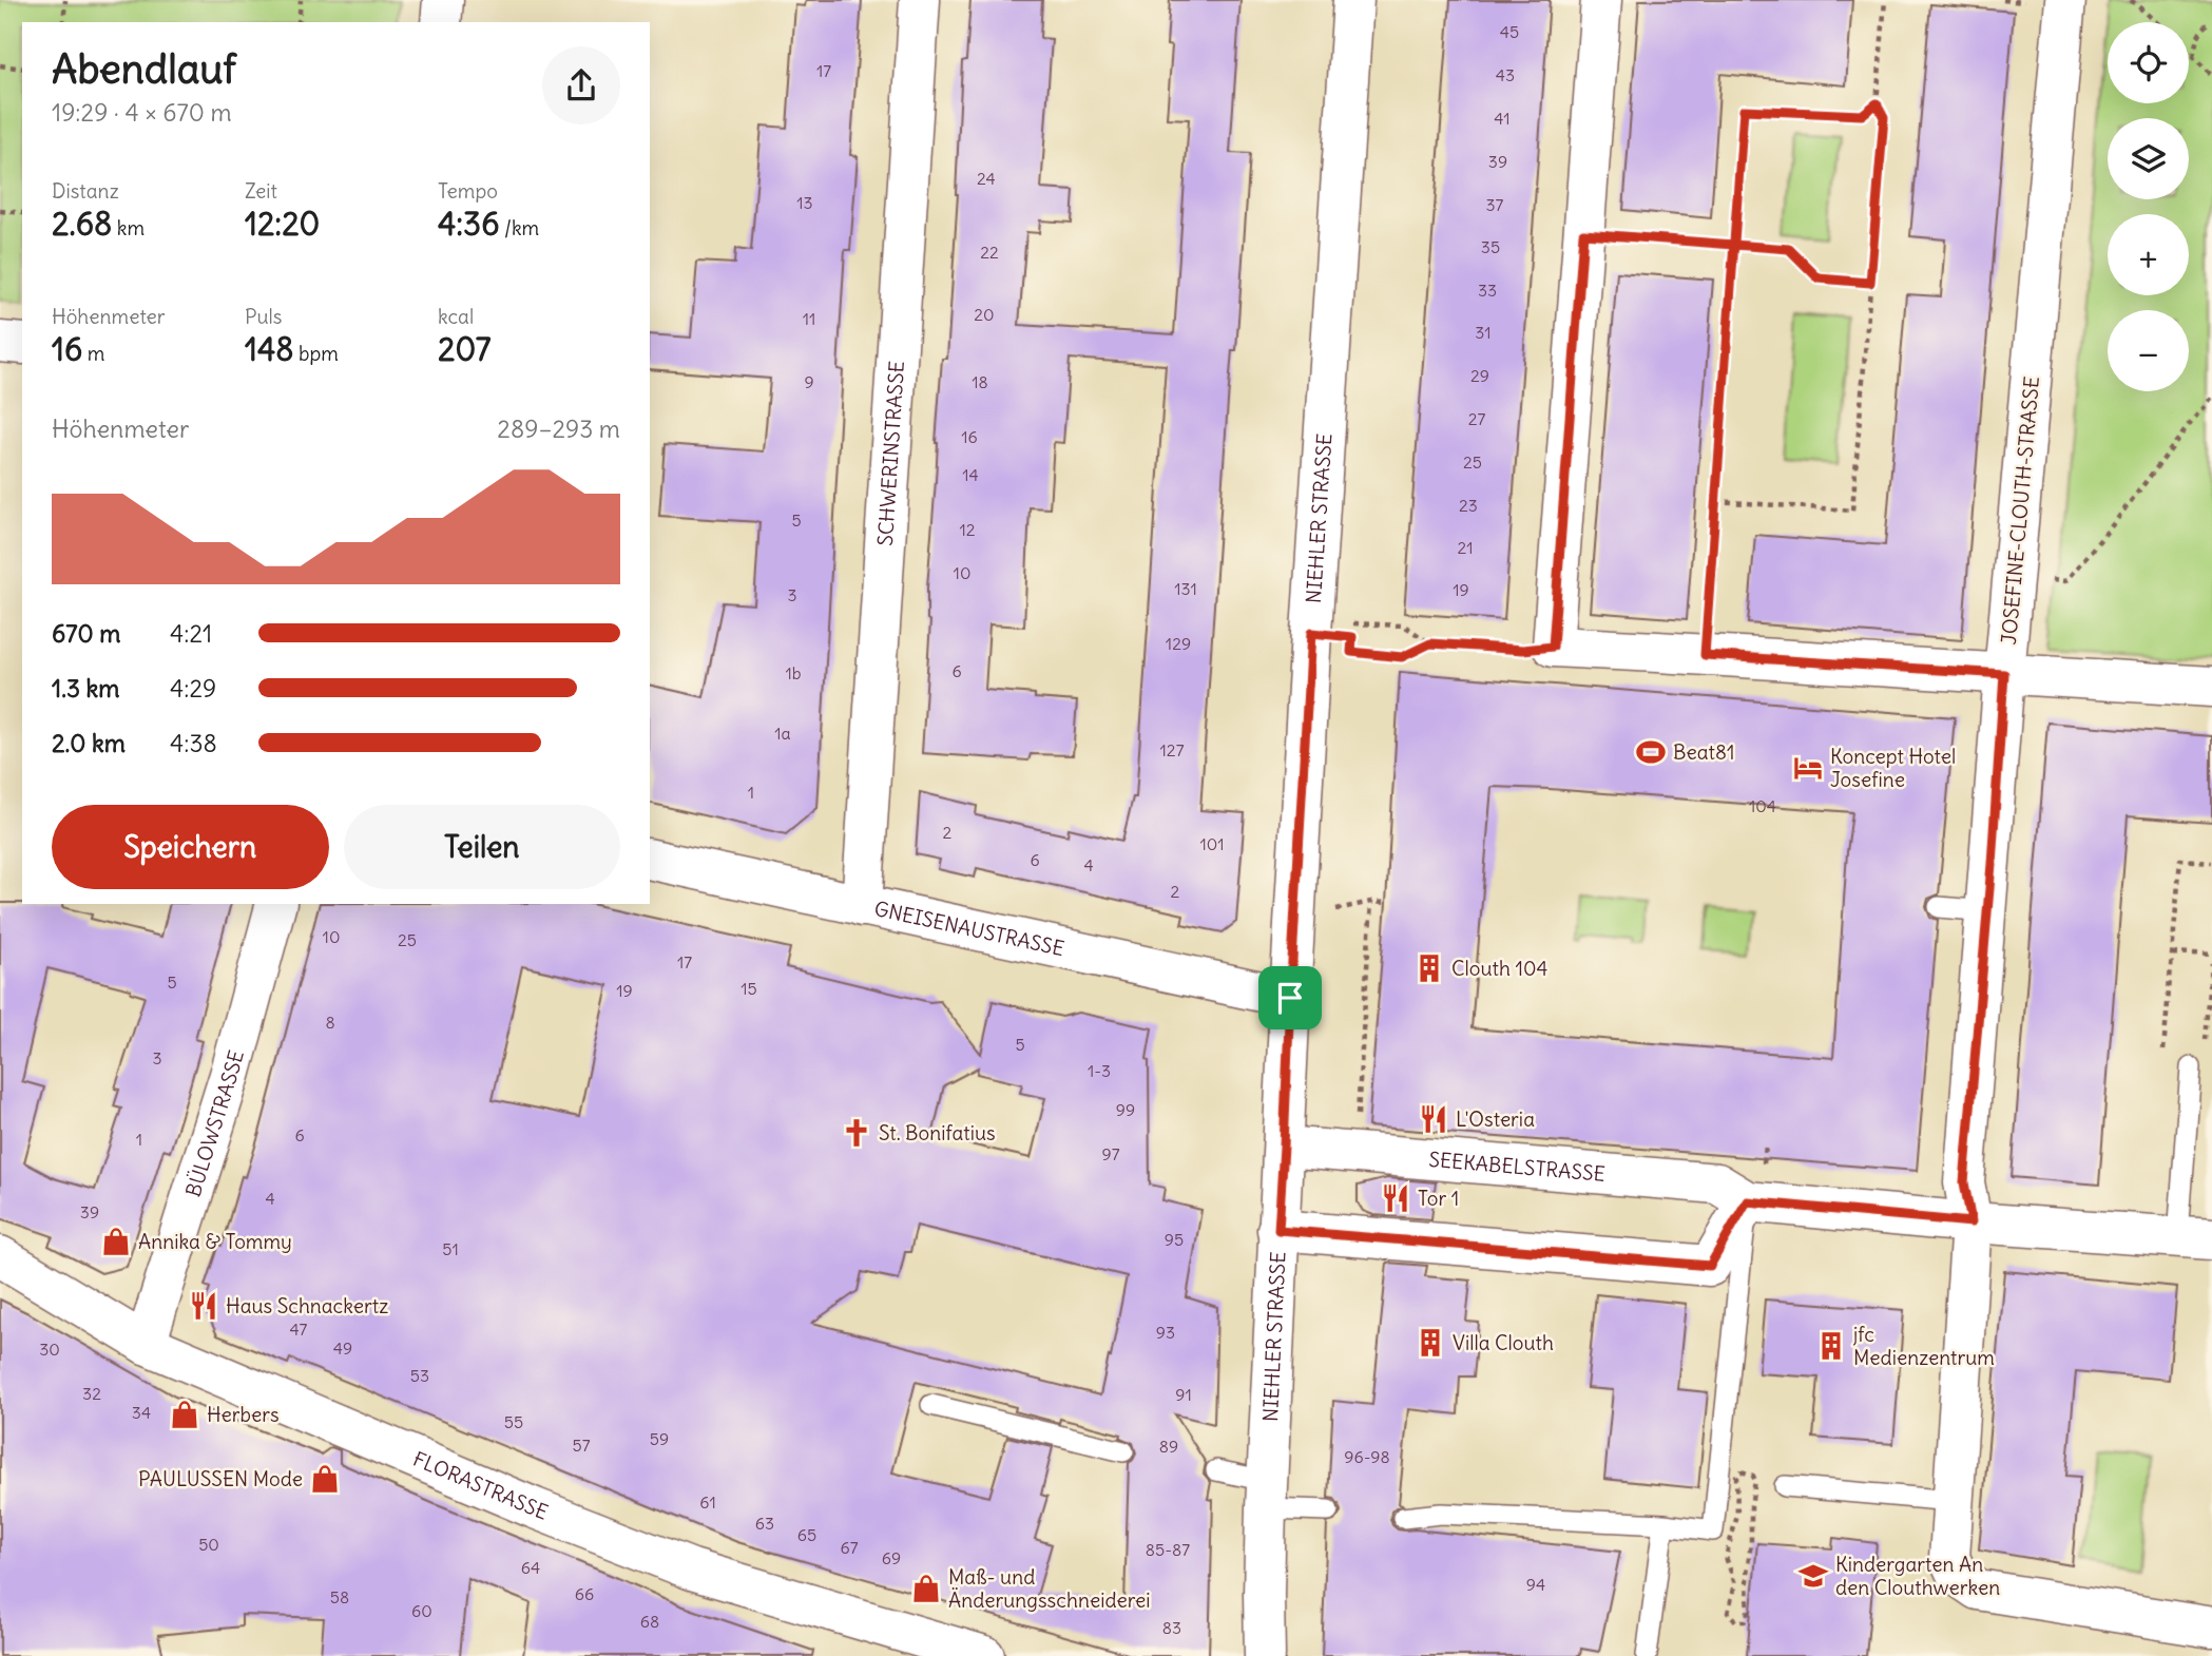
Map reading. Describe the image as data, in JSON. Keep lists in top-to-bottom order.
{
  "streets": {
    "street": [
      "SCHWERINSTRASSE",
      "JOSEFINE-CLOUTH-STRASSE",
      "NIEHLER STRASSE",
      "GNEISENAUSTRASSE",
      "BÜLOWSTRASSE",
      "SEEKABELSTRASSE",
      "FLORASTRASSE"
    ]
  },
  "crossings": [
    ["SCHWERINSTRASSE", "GNEISENAUSTRASSE"],
    ["JOSEFINE-CLOUTH-STRASSE", "SEEKABELSTRASSE"],
    ["NIEHLER STRASSE", "GNEISENAUSTRASSE"],
    ["NIEHLER STRASSE", "SEEKABELSTRASSE"],
    ["BÜLOWSTRASSE", "FLORASTRASSE"]
  ],
  "places": {
    "sports": ["Beat81"],
    "hotel": ["Koncept Hotel Josefine"],
    "building": ["Clouth 104", "Villa Clouth", "jfc Medienzentrum"],
    "restaurant": ["L'Osteria", "Tor 1", "Haus Schnackertz"],
    "church": ["St. Bonifatius"],
    "shop": [
      "Annika & Tommy",
      "Herbers",
      "PAULUSSEN Mode",
      "Maß- und Änderungsschneiderei"
    ],
    "school or university": ["Kindergarten An den Clouthwerken"]
  },
  "house_numbers": [
    "45",
    "17",
    "43",
    "41",
    "39",
    "24",
    "13",
    "37",
    "35",
    "22",
    "33",
    "20",
    "11",
    "31",
    "29",
    "9",
    "18",
    "27",
    "16",
    "25",
    "14",
    "23",
    "5",
    "12",
    "21",
    "10",
    "131",
    "19",
    "3",
    "129",
    "6",
    "1b",
    "1a",
    "127",
    "1",
    "104",
    "2",
    "101",
    "6",
    "4",
    "2",
    "10",
    "25",
    "17",
    "5",
    "15",
    "19",
    "8",
    "5",
    "3",
    "1-3",
    "99",
    "6",
    "1",
    "97",
    "4",
    "39",
    "95",
    "51",
    "47",
    "93",
    "49",
    "30",
    "53",
    "32",
    "91",
    "34",
    "55",
    "59",
    "57",
    "89",
    "96-98",
    "61",
    "63",
    "65",
    "50",
    "67",
    "85-87",
    "69",
    "64",
    "94",
    "66",
    "58",
    "60",
    "68",
    "83"
  ],
  "page": {
    "map_buttons": ["+", "−"],
    "heading": ["Abendlauf", "19:29 · 4 × 670 m"],
    "stats": [
      ["Distanz", "2.68 km"],
      ["Zeit", "12:20"],
      ["Tempo", "4:36 /km"],
      ["Höhenmeter", "16 m"],
      ["Puls", "148 bpm"],
      ["kcal", "207"]
    ],
    "chart": ["Höhenmeter", "289–293 m"],
    "list": [
      {
        "name": "670 m",
        "note": "4:21"
      },
      {
        "name": "1.3 km",
        "note": "4:29"
      },
      {
        "name": "2.0 km",
        "note": "4:38"
      }
    ],
    "buttons": ["Speichern", "Teilen"]
  }
}
